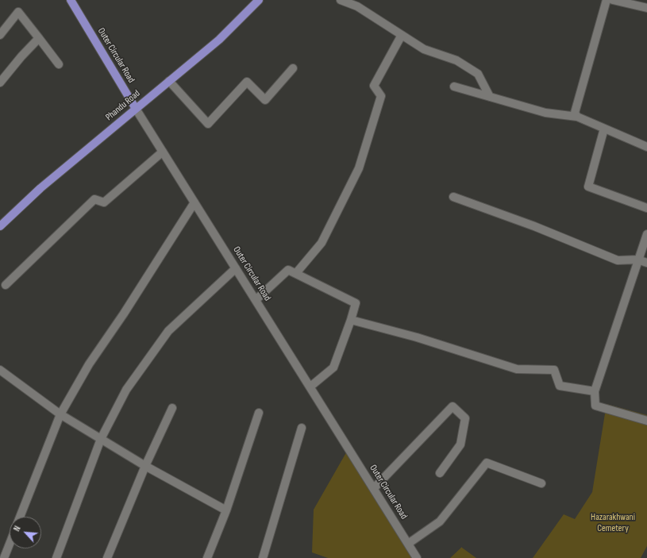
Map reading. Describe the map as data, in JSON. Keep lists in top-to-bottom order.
{
  "streets": {
    "main road": ["Outer Circular Road", "Phandu Road"]
  },
  "crossings": [
    ["Outer Circular Road", "Phandu Road"]
  ],
  "parks": ["Hazarakhwani Cemetery"],
  "north": "top left"
}
